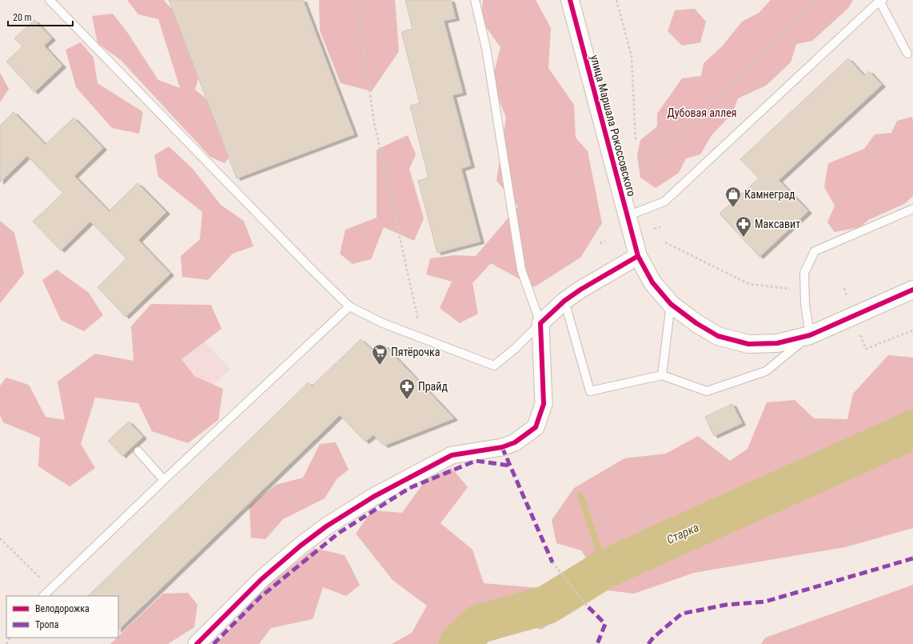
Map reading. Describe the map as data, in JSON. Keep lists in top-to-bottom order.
{
  "streets": {
    "street": ["улица Маршала Рокоссовского"]
  },
  "water": ["Старка"],
  "parks": ["Дубовая аллея"],
  "places": {
    "shop": ["Камнеград"],
    "pharmacy": ["Максавит", "Прайд"],
    "supermarket": ["Пятёрочка"]
  },
  "legend": ["Велодорожка", "Тропа"],
  "scale_bar": "20 m"
}
